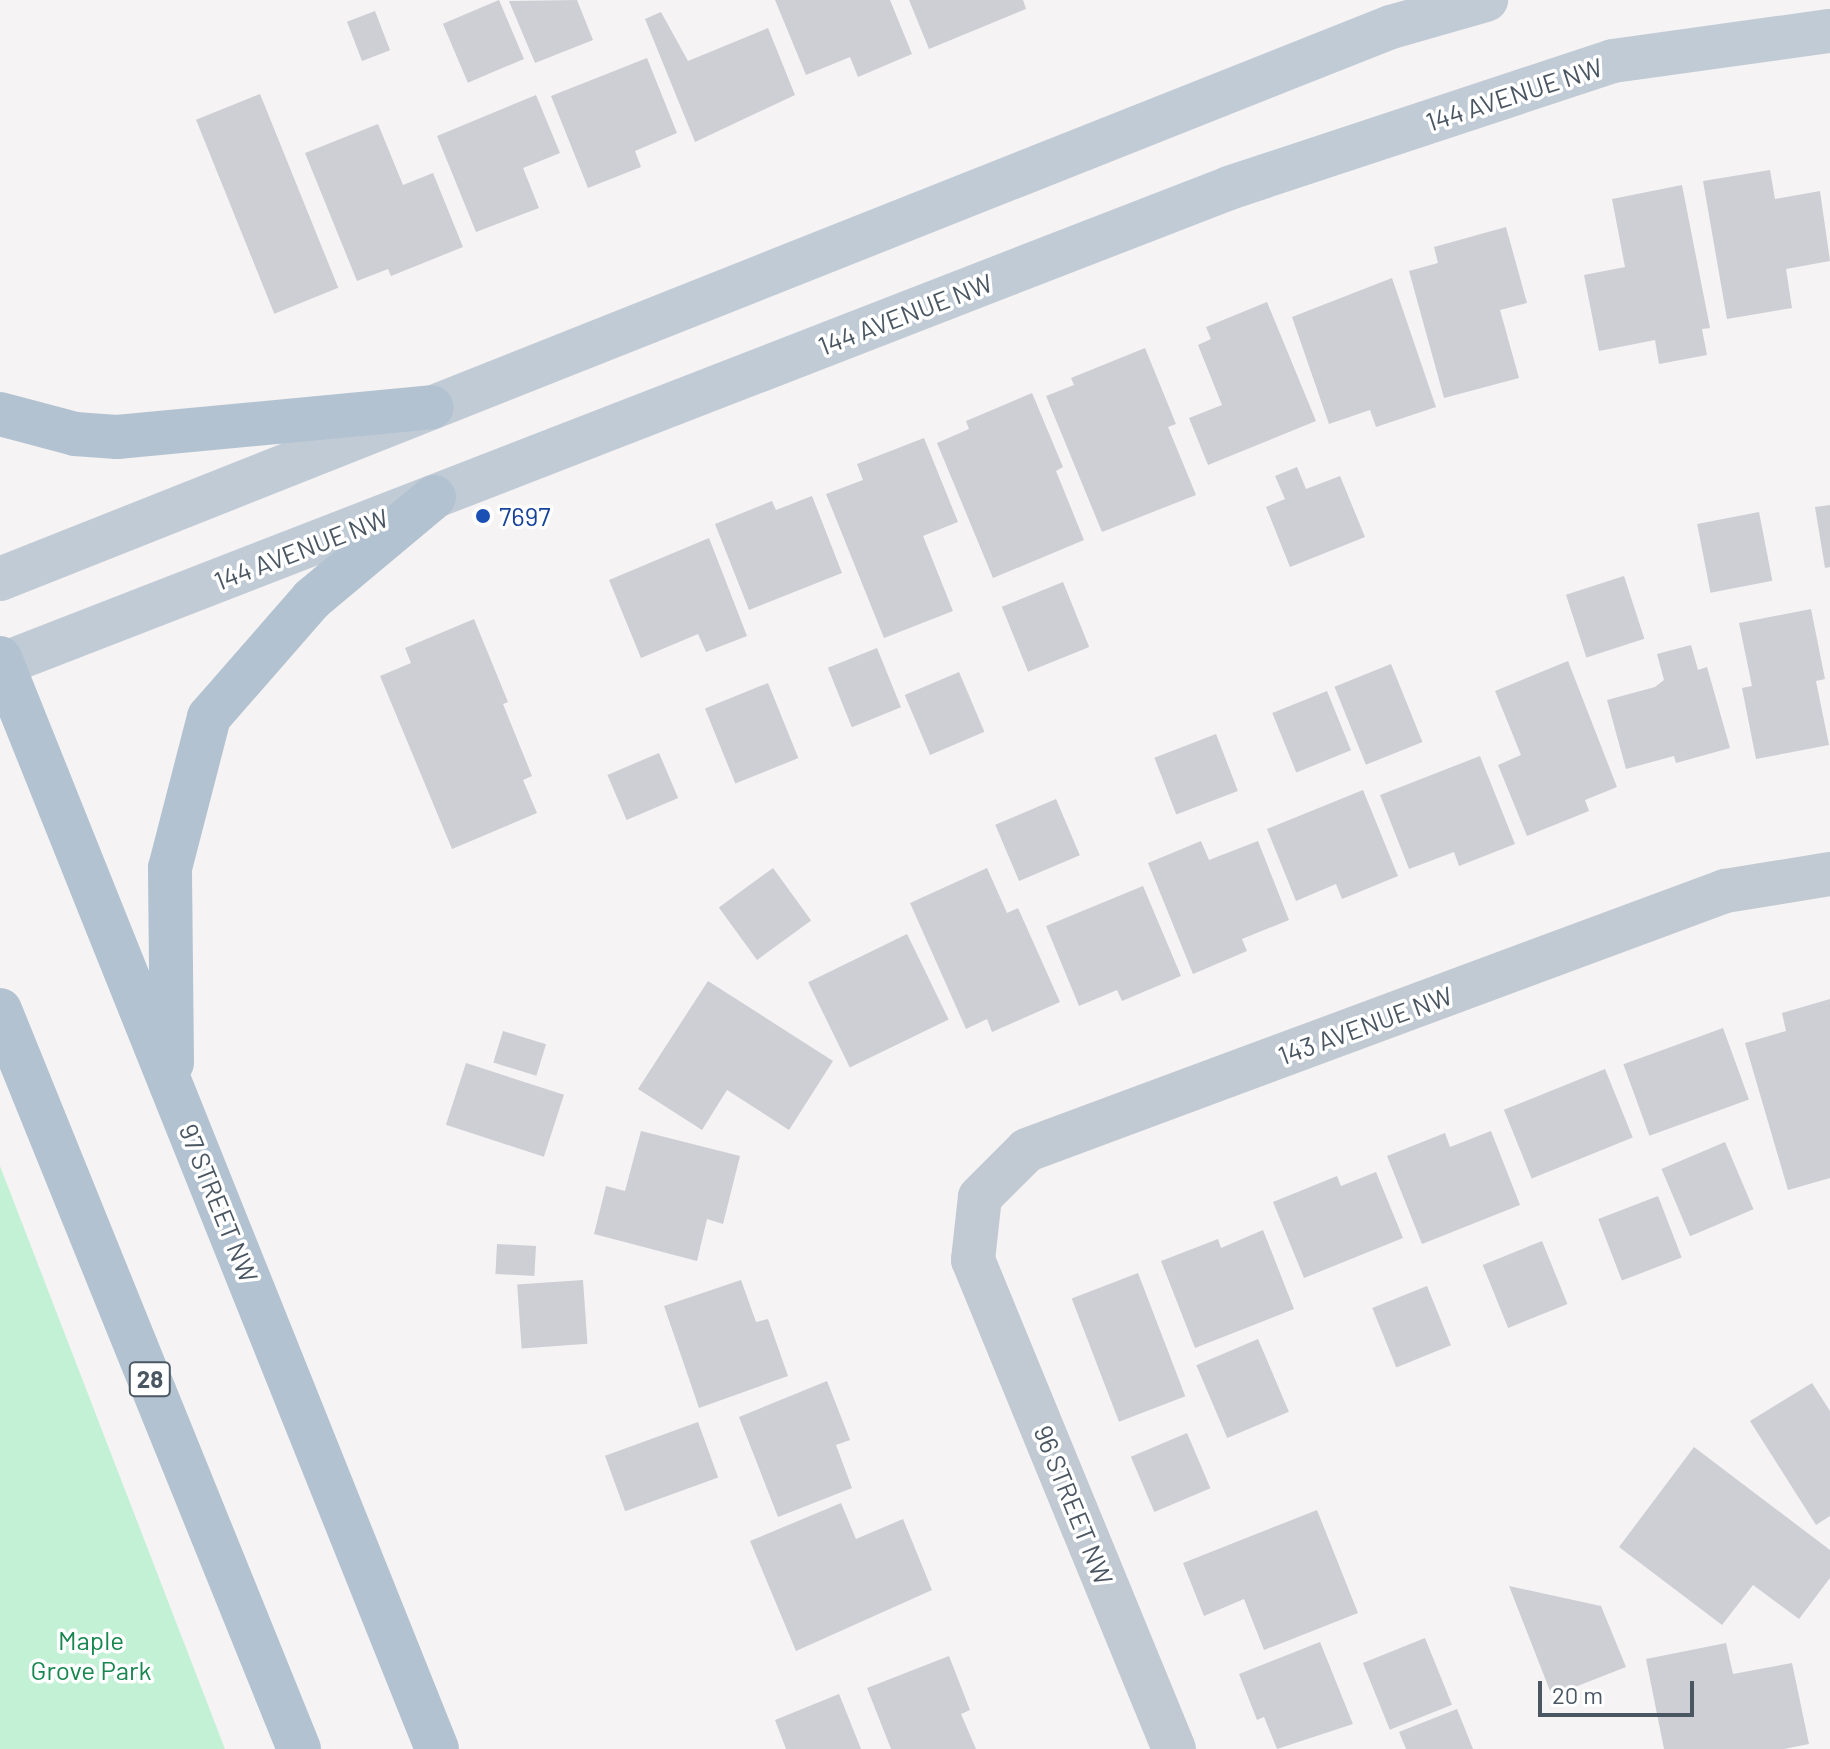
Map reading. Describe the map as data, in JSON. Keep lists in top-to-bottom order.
{
  "streets": {
    "main road": ["97 STREET NW", "28"],
    "street": ["144 AVENUE NW", "143 AVENUE NW", "96 STREET NW"]
  },
  "crossings": [
    ["144 AVENUE NW", "97 STREET NW"],
    ["143 AVENUE NW", "96 STREET NW"]
  ],
  "parks": ["Maple Grove Park"],
  "places": ["7697"],
  "scale_bar": "20 m"
}
